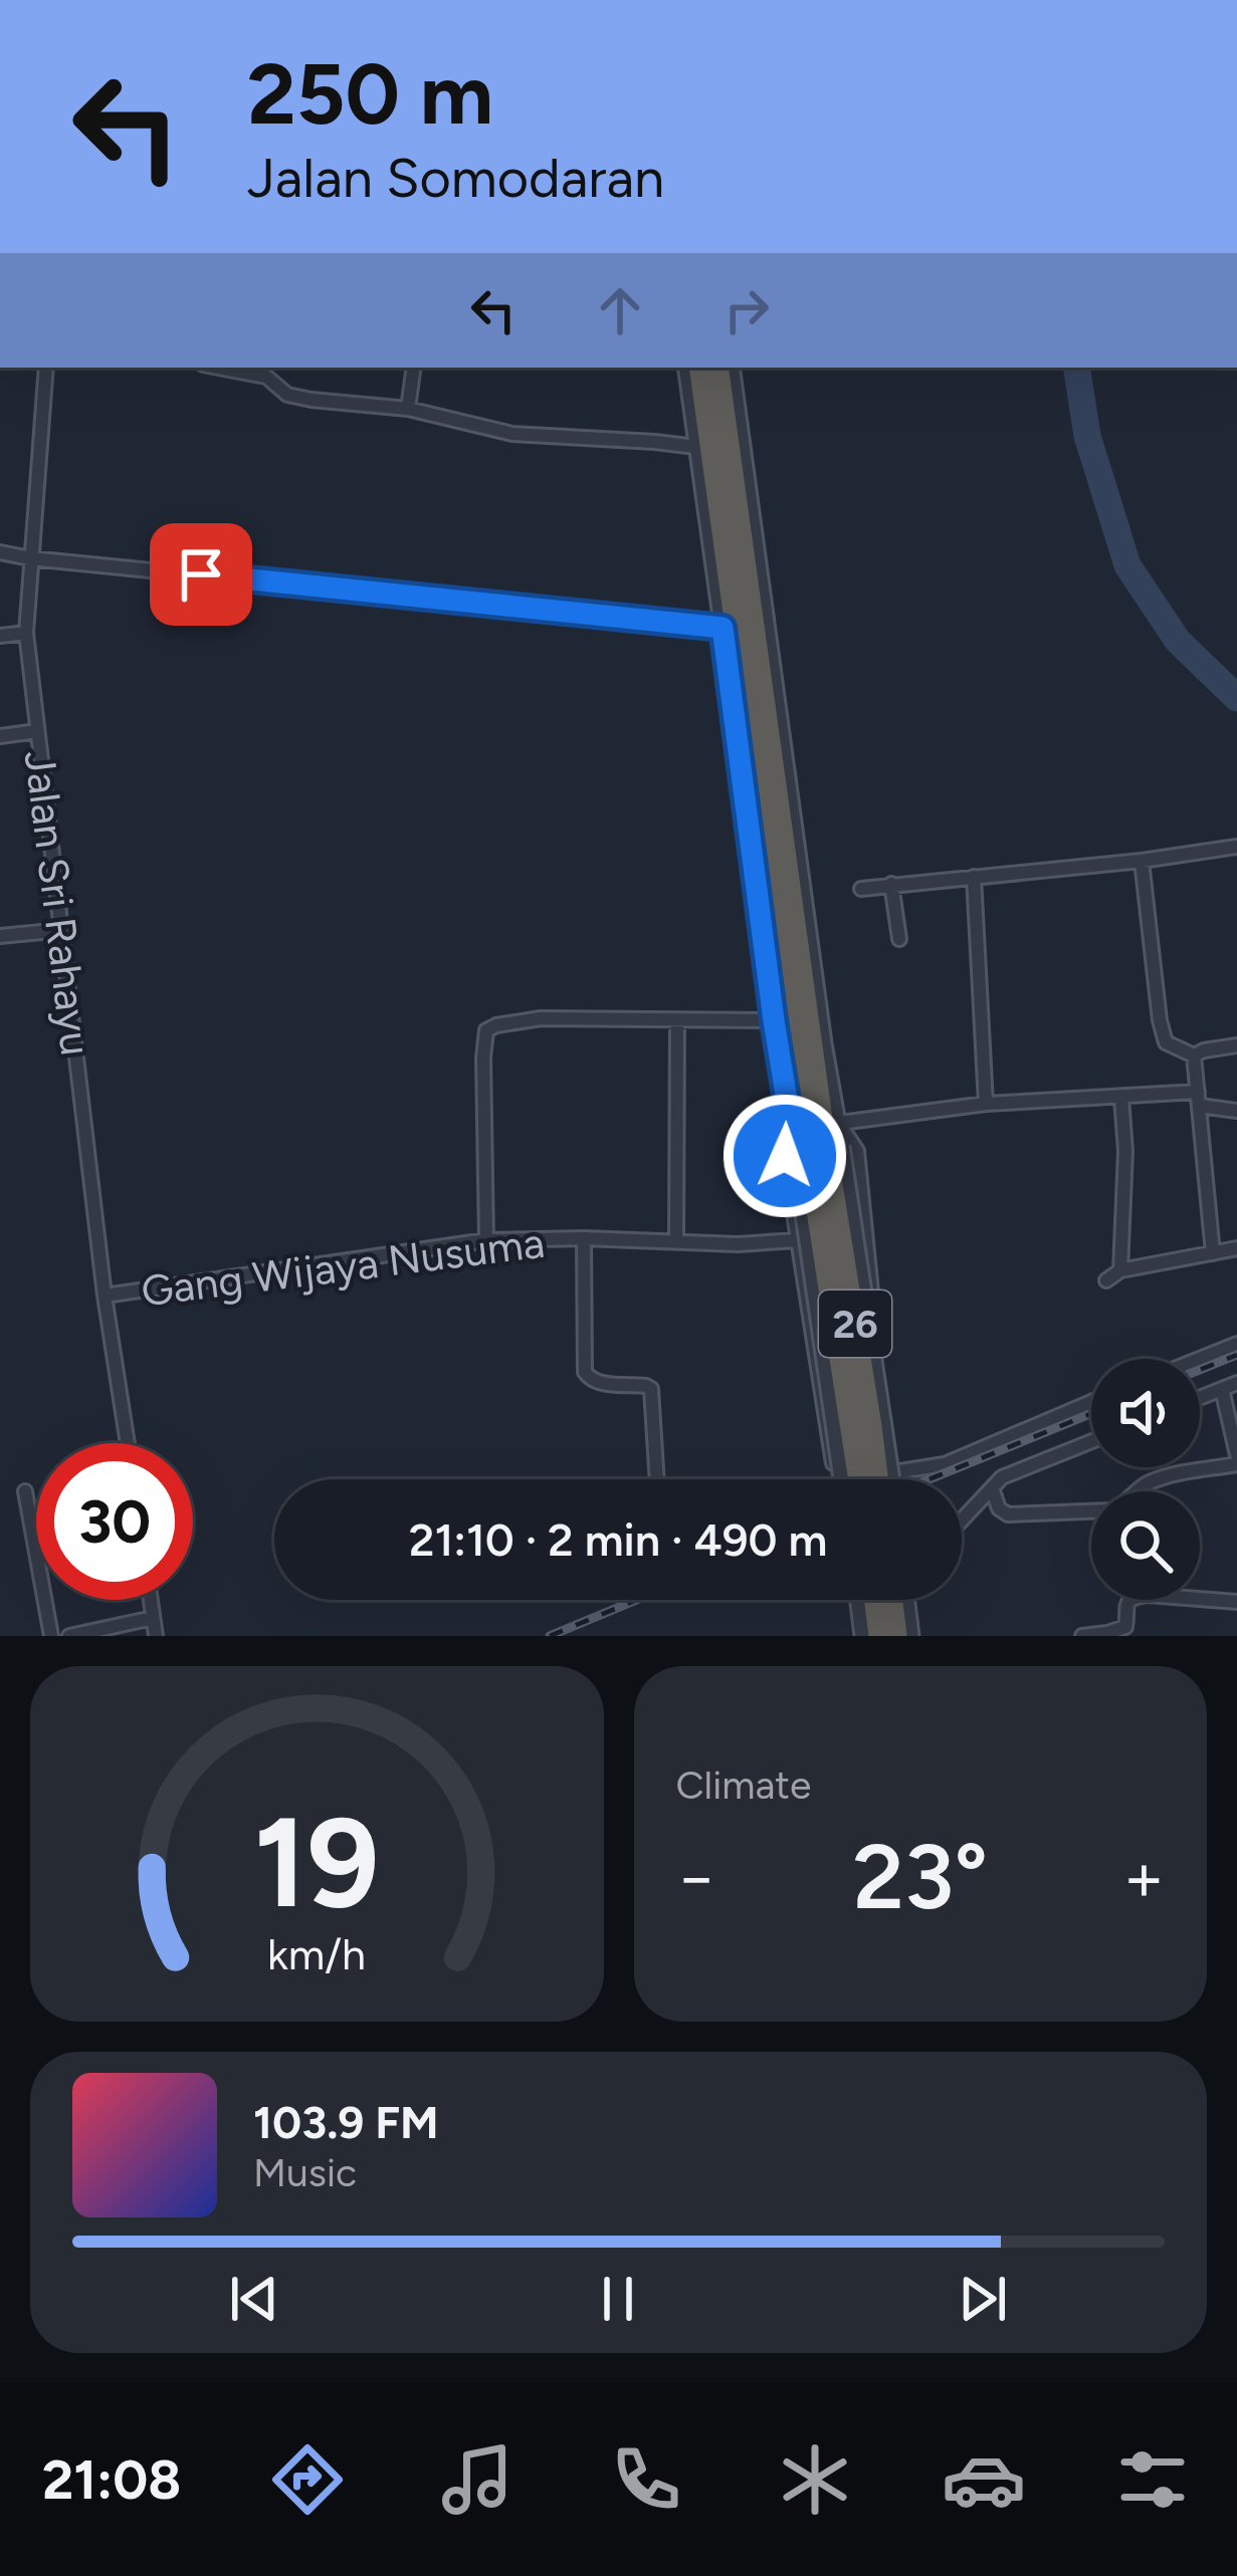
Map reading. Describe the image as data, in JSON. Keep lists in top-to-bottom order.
{
  "streets": {
    "highway": ["26"],
    "street": ["Jalan Sri Rahayu", "Gang Wijaya Nusuma"]
  },
  "crossings": [
    ["Jalan Sri Rahayu", "Gang Wijaya Nusuma"]
  ],
  "page": {
    "turn": ["250 m", "Jalan Somodaran"],
    "limit": "30",
    "trip": "21:10 · 2 min · 490 m",
    "tile": "Climate",
    "heat": ["−", "23°", "+"],
    "song": ["103.9 FM", "Music"],
    "tabs": "21:08",
    "gauge": ["19", "km/h"]
  }
}
